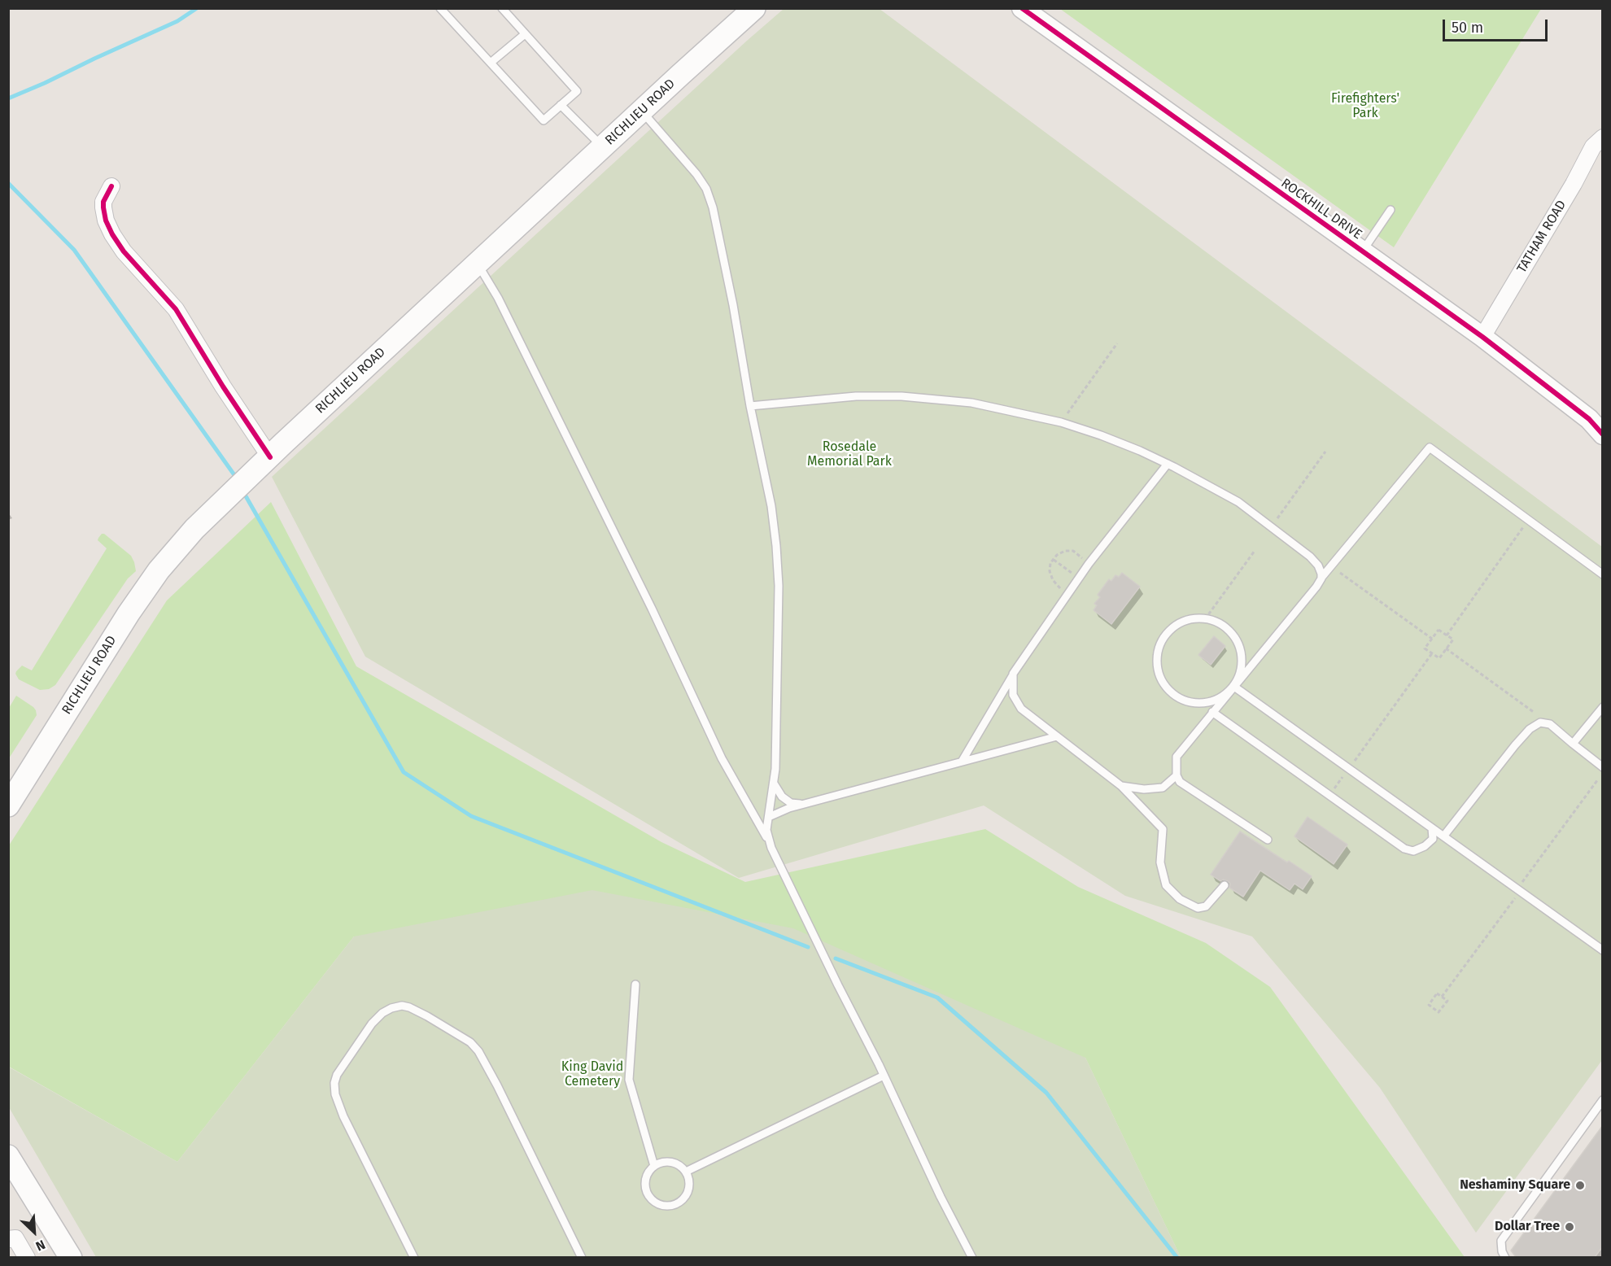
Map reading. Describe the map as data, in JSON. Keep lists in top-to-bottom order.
{
  "streets": {
    "main road": ["RICHLIEU ROAD"],
    "street": ["ROCKHILL DRIVE", "TATHAM ROAD"]
  },
  "crossings": [
    ["ROCKHILL DRIVE", "TATHAM ROAD"]
  ],
  "parks": ["Firefighters' Park", "Rosedale Memorial Park", "King David Cemetery"],
  "places": ["Neshaminy Square", "Dollar Tree"],
  "scale_bar": "50 m",
  "north": "bottom right"
}
